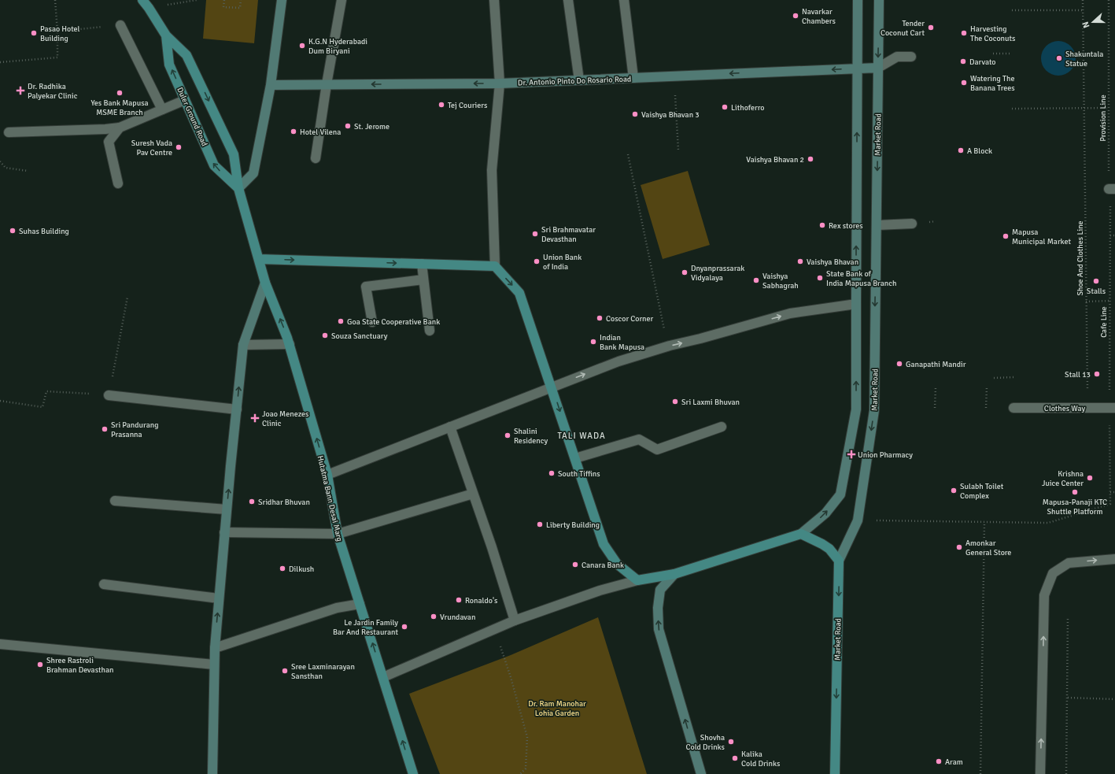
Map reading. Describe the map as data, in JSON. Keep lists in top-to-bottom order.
{
  "streets": {
    "main road": ["Duler Ground Road", "Market Road", "Hutatma Bann Desai Marg"],
    "street": ["Dr. Antonio Pinto Do Rosario Road", "Clothes Way"],
    "path": ["Provision Line", "Shoe And Clothes Line", "Cafe Line"]
  },
  "crossings": [
    ["Dr. Antonio Pinto Do Rosario Road", "Market Road"],
    ["Duler Ground Road", "Hutatma Bann Desai Marg"],
    ["Provision Line", "Cafe Line"],
    ["Shoe And Clothes Line", "Clothes Way"],
    ["Cafe Line", "Clothes Way"]
  ],
  "one_way": ["Dr. Antonio Pinto Do Rosario Road", "Hutatma Bann Desai Marg"],
  "districts": ["TALI WADA"],
  "parks": ["Dr. Ram Manohar Lohia Garden"],
  "places": {
    "other": [
      "Navarkar Chambers",
      "Tender Coconut Cart",
      "Pasao Hotel Building",
      "Harvesting The Coconuts",
      "K.G.N Hyderabadi Dum Biryani",
      "Shakuntala Statue",
      "Darvato",
      "Watering The Banana Trees",
      "Yes Bank Mapusa MSME Branch",
      "Tej Couriers",
      "Lithoferro",
      "Vaishya Bhavan 3",
      "St. Jerome",
      "Hotel Vilena",
      "Suresh Vada Pav Centre",
      "A Block",
      "Vaishya Bhavan 2",
      "Rex stores",
      "Suhas Building",
      "Sri Brahmavatar Devasthan",
      "Mapusa Municipal Market",
      "Union Bank of India",
      "Vaishya Bhavan",
      "Dnyanprassarak Vidyalaya",
      "State Bank of India Mapusa Branch",
      "Vaishya Sabhagrah",
      "Stalls",
      "Coscor Corner",
      "Goa State Cooperative Bank",
      "Souza Sanctuary",
      "Indian Bank Mapusa",
      "Ganapathi Mandir",
      "Stall 13",
      "Sri Laxmi Bhuvan",
      "Sri Pandurang Prasanna",
      "Shalini Residency",
      "South Tiffins",
      "Krishna Juice Center",
      "Sulabh Toilet Complex",
      "Mapusa-Panaji KTC Shuttle Platform",
      "Sridhar Bhuvan",
      "Liberty Building",
      "Amonkar General Store",
      "Canara Bank",
      "Dilkush",
      "Ronaldo's",
      "Vrundavan",
      "Le Jardin Family Bar And Restaurant",
      "Shree Rastroli Brahman Devasthan",
      "Sree Laxminarayan Sansthan",
      "Shovha Cold Drinks",
      "Kalika Cold Drinks",
      "Aram"
    ],
    "health": ["Dr. Radhika Palyekar Clinic", "Joao Menezes Clinic", "Union Pharmacy"]
  },
  "north": "left"
}
